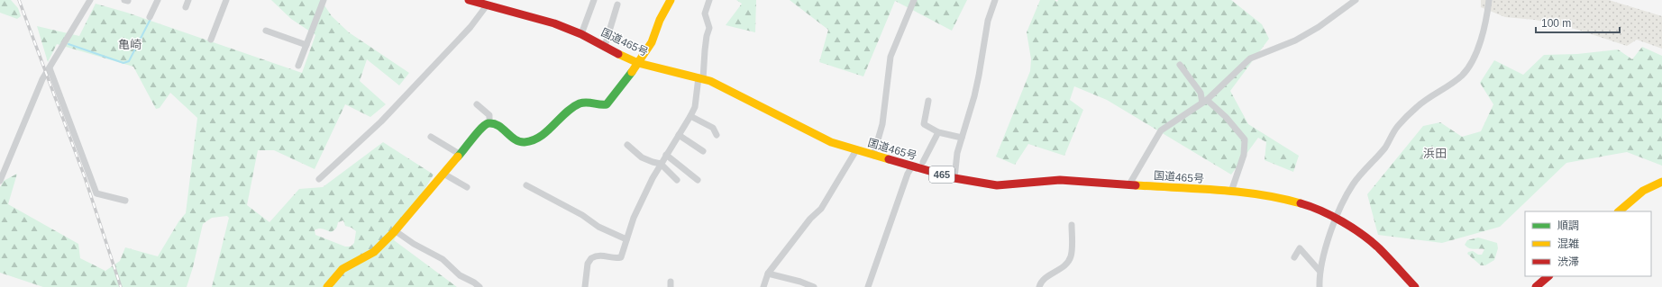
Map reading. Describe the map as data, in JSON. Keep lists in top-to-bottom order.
{
  "streets": {
    "main road": ["国道465号", "465"]
  },
  "districts": ["亀崎", "浜田"],
  "legend": ["順調", "混雑", "渋滞"],
  "scale_bar": "100 m"
}
